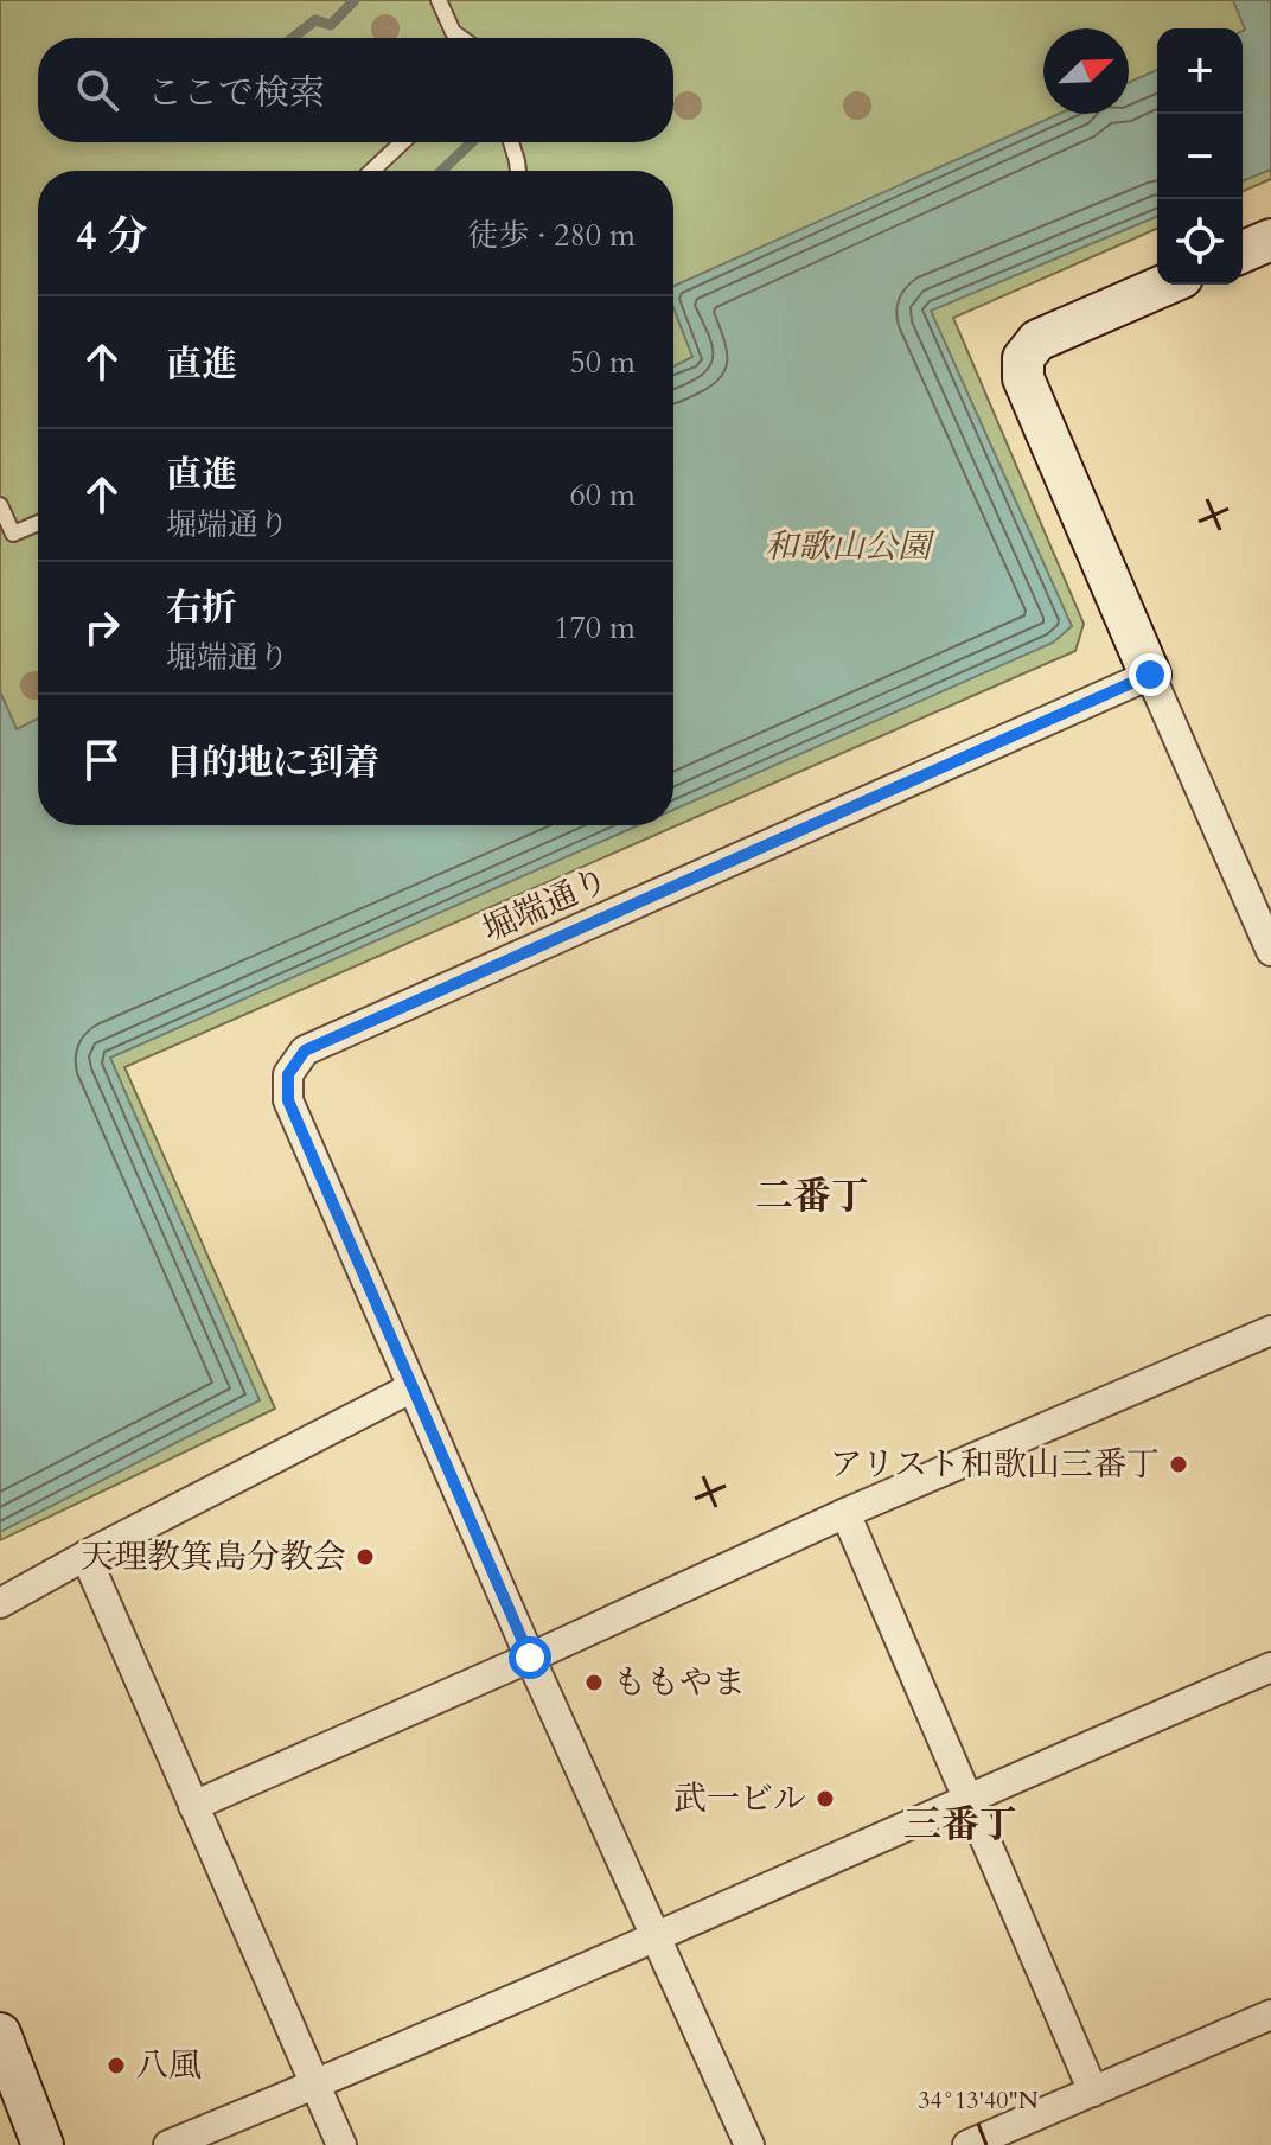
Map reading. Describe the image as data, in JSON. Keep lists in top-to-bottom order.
{
  "streets": {
    "street": ["堀端通り"]
  },
  "districts": ["二番丁", "三番丁"],
  "parks": ["和歌山公園"],
  "places": [
    "アリスト和歌山三番丁",
    "天理教箕島分教会",
    "ももやま",
    "武一ビル",
    "八風"
  ],
  "north": "top right",
  "page": {
    "map_buttons": ["+", "−"],
    "search": "ここで検索",
    "heading": ["4 分", "徒歩 · 280 m"],
    "list": [
      ["直進", "50 m"],
      ["直進", "堀端通り", "60 m"],
      ["右折", "堀端通り", "170 m"],
      "目的地に到着"
    ]
  },
  "coordinates": ["34°13'40\"N"]
}
